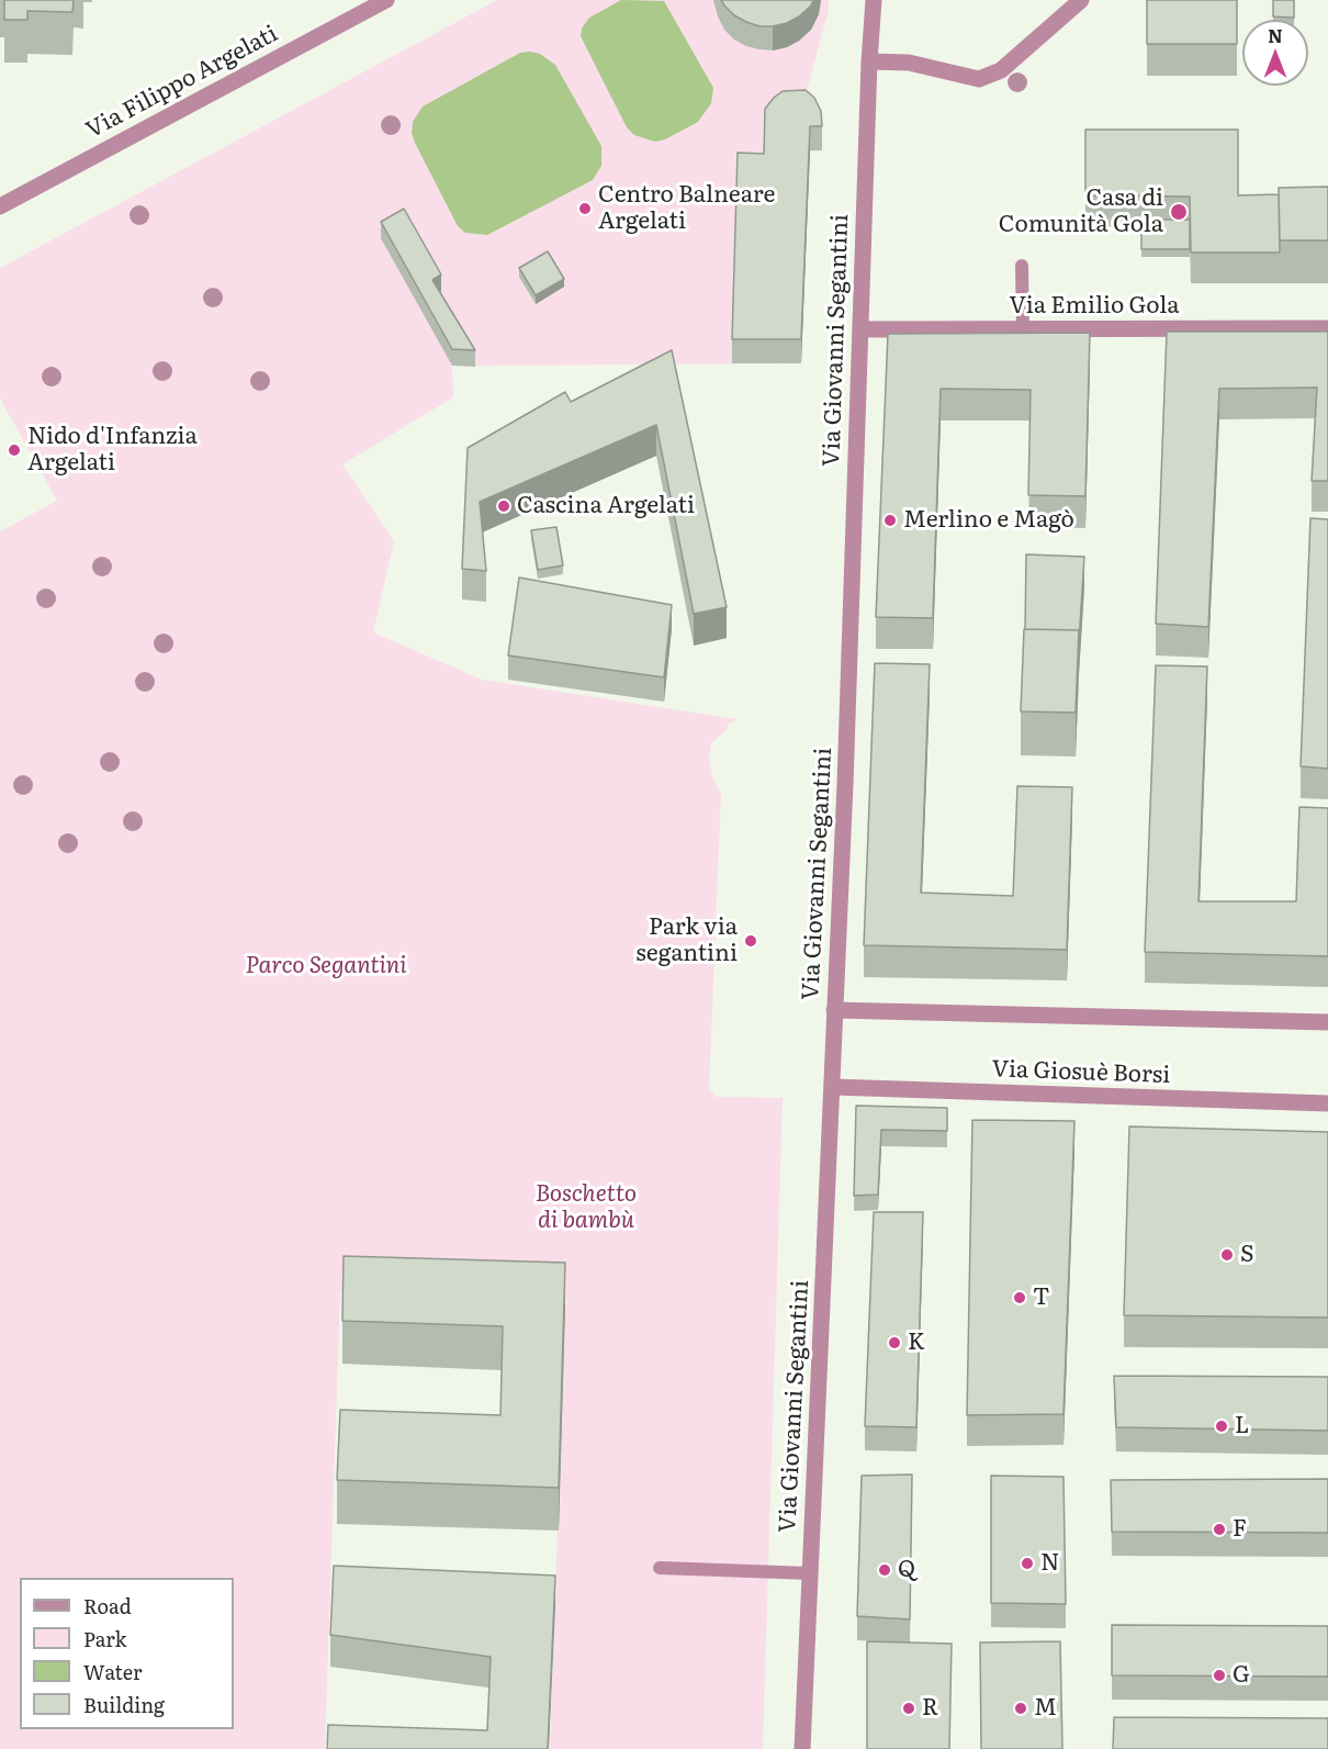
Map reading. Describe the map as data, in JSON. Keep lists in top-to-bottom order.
{
  "streets": {
    "street": [
      "Via Filippo Argelati",
      "Via Emilio Gola",
      "Via Giovanni Segantini",
      "Via Giosuè Borsi"
    ]
  },
  "crossings": [
    ["Via Emilio Gola", "Via Giovanni Segantini"],
    ["Via Giovanni Segantini", "Via Giosuè Borsi"]
  ],
  "parks": ["Parco Segantini", "Boschetto di bambù"],
  "places": [
    "Centro Balneare Argelati",
    "Casa di Comunità Gola",
    "Nido d'Infanzia Argelati",
    "Cascina Argelati",
    "Merlino e Magò",
    "Park via segantini",
    "S",
    "T",
    "K",
    "L",
    "F",
    "N",
    "Q",
    "G",
    "R",
    "M"
  ],
  "legend": [
    "Road",
    "Park",
    "Water",
    "Building"
  ],
  "north": "top"
}
